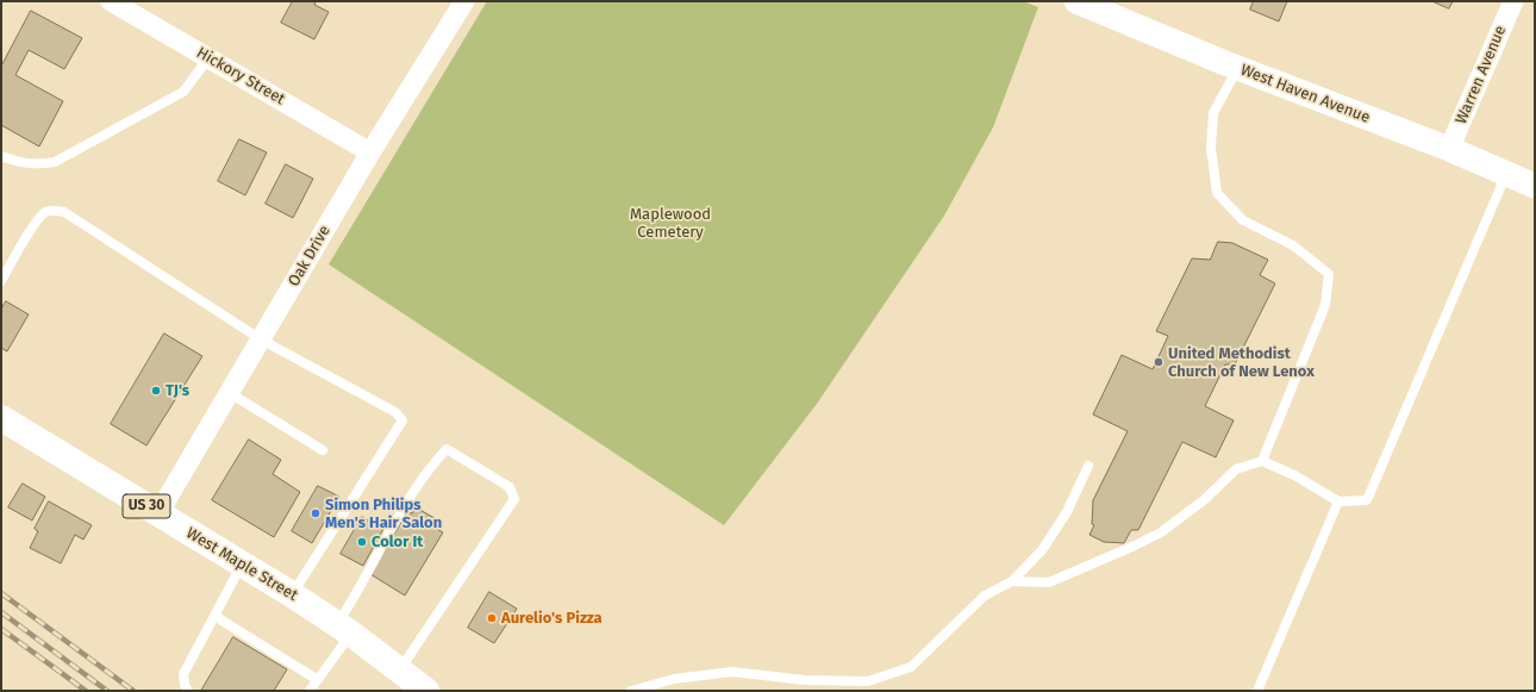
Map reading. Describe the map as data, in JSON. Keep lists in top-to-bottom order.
{
  "streets": {
    "main road": ["US 30", "West Maple Street"],
    "street": [
      "Warren Avenue",
      "Hickory Street",
      "West Haven Avenue",
      "Oak Drive"
    ]
  },
  "crossings": [
    ["Warren Avenue", "West Haven Avenue"],
    ["Hickory Street", "Oak Drive"],
    ["Oak Drive", "West Maple Street"]
  ],
  "parks": ["Maplewood Cemetery"],
  "places": [
    "United Methodist Church of New Lenox",
    "TJ's",
    "Simon Philips Men's Hair Salon",
    "Color It",
    "Aurelio's Pizza"
  ]
}
